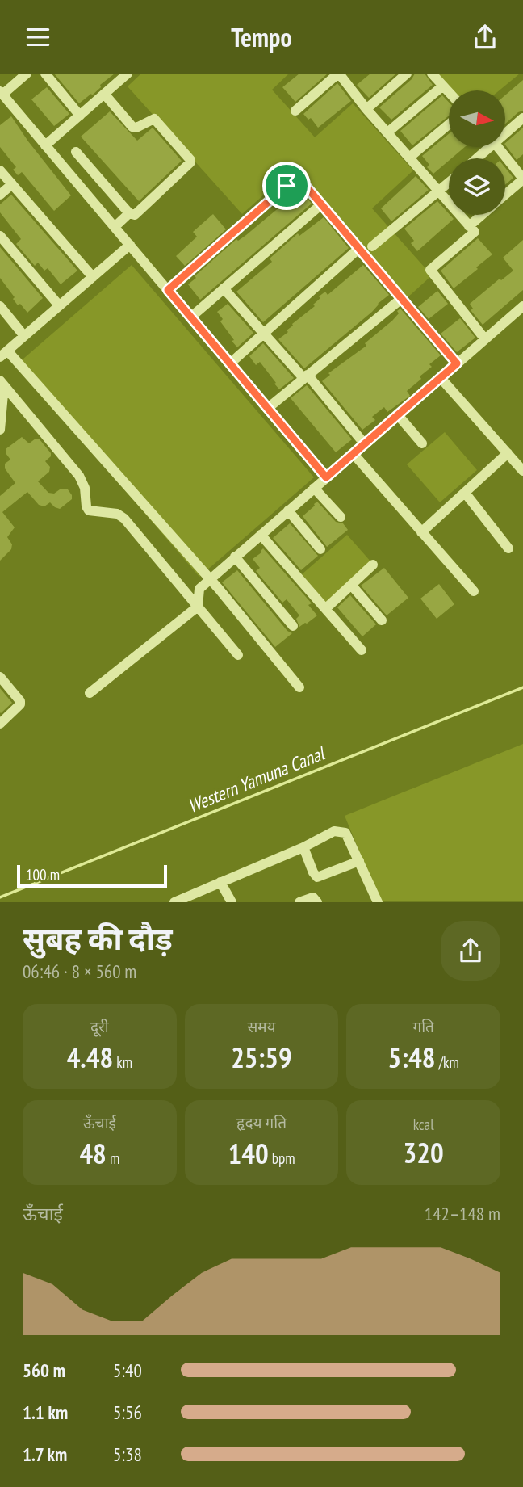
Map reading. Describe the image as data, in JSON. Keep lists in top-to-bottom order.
{
  "water": ["Western Yamuna Canal"],
  "scale_bar": "100 m",
  "north": "right",
  "page": {
    "header": "Tempo",
    "scale": "100 m",
    "heading": ["सुबह की दौड़", "06:46 · 8 × 560 m"],
    "stats": [
      ["दूरी", "4.48 km"],
      ["समय", "25:59"],
      ["गति", "5:48 /km"],
      ["ऊँचाई", "48 m"],
      ["हृदय गति", "140 bpm"],
      ["kcal", "320"]
    ],
    "chart": ["ऊँचाई", "142–148 m"],
    "list": [
      {
        "name": "560 m",
        "note": "5:40"
      },
      {
        "name": "1.1 km",
        "note": "5:56"
      },
      {
        "name": "1.7 km",
        "note": "5:38"
      }
    ]
  }
}
